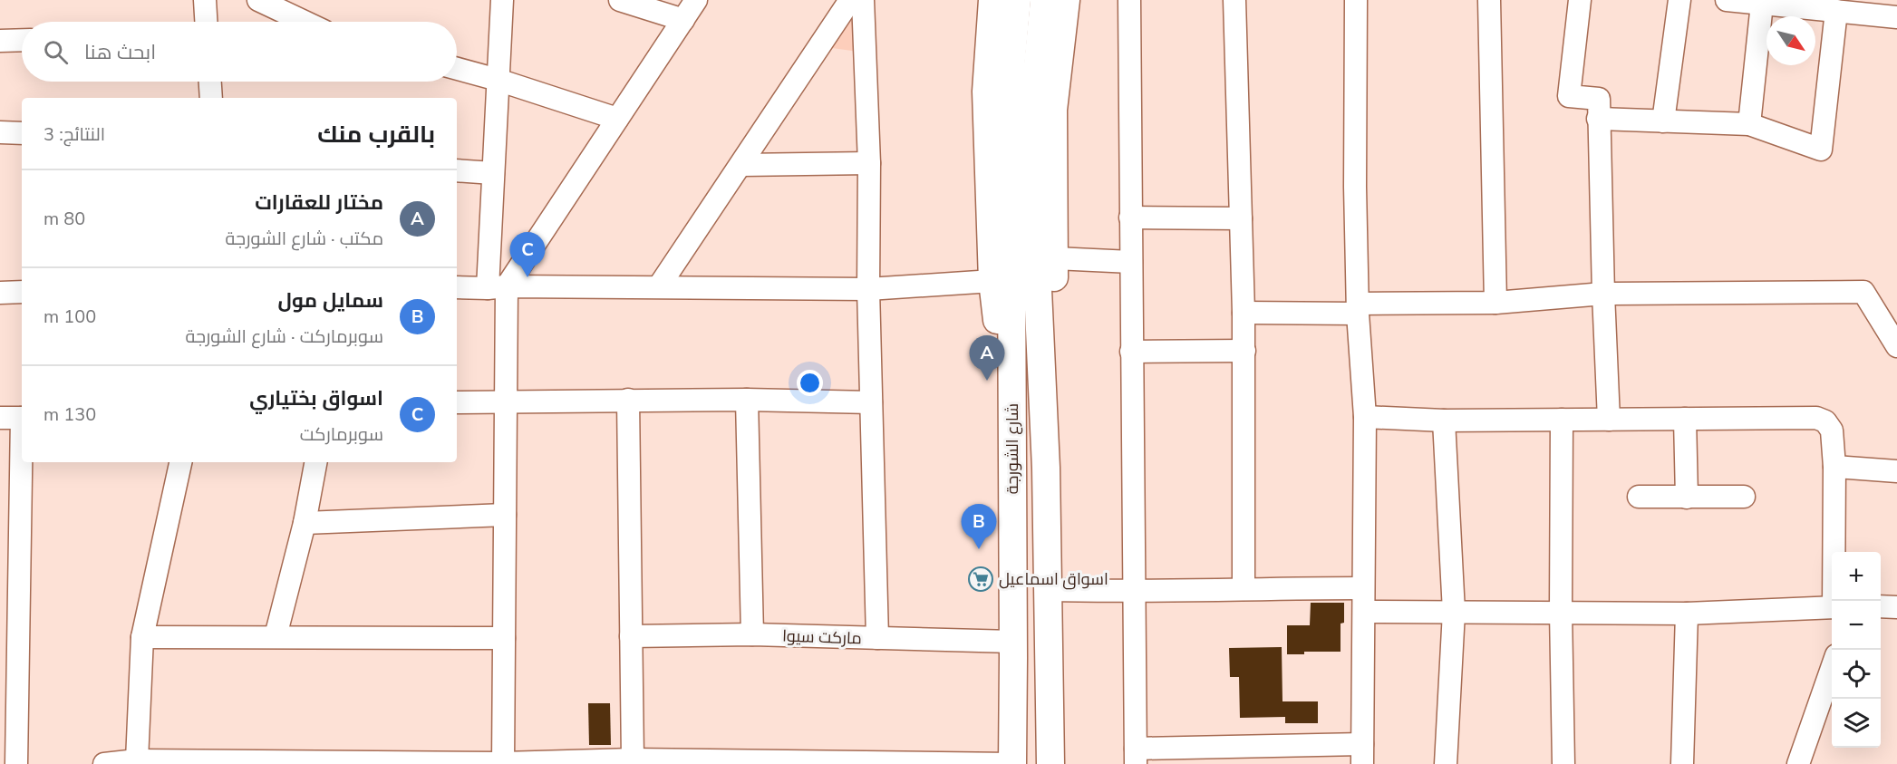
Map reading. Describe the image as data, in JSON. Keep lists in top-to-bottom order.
{
  "streets": {
    "main road": ["شارع الشورجة"],
    "street": ["مارکت سیوا"]
  },
  "crossings": [
    ["شارع الشورجة", "مارکت سیوا"]
  ],
  "places": {
    "supermarket": ["اسواق اسماعيل"]
  },
  "north": "bottom right",
  "page": {
    "search": "ابحث هنا",
    "heading": ["بالقرب منك", "النتائج: 3"],
    "list": [
      {
        "mark": "A",
        "name": "مختار للعقارات",
        "note": "مكتب · شارع الشورجة",
        "value": "80 m"
      },
      {
        "mark": "B",
        "name": "سمايل مول",
        "note": "سوبرماركت · شارع الشورجة",
        "value": "100 m"
      },
      {
        "mark": "C",
        "name": "اسواق بختياري",
        "note": "سوبرماركت",
        "value": "130 m"
      }
    ],
    "pins": ["C", "A", "B"],
    "map_buttons": ["+", "−"]
  }
}
